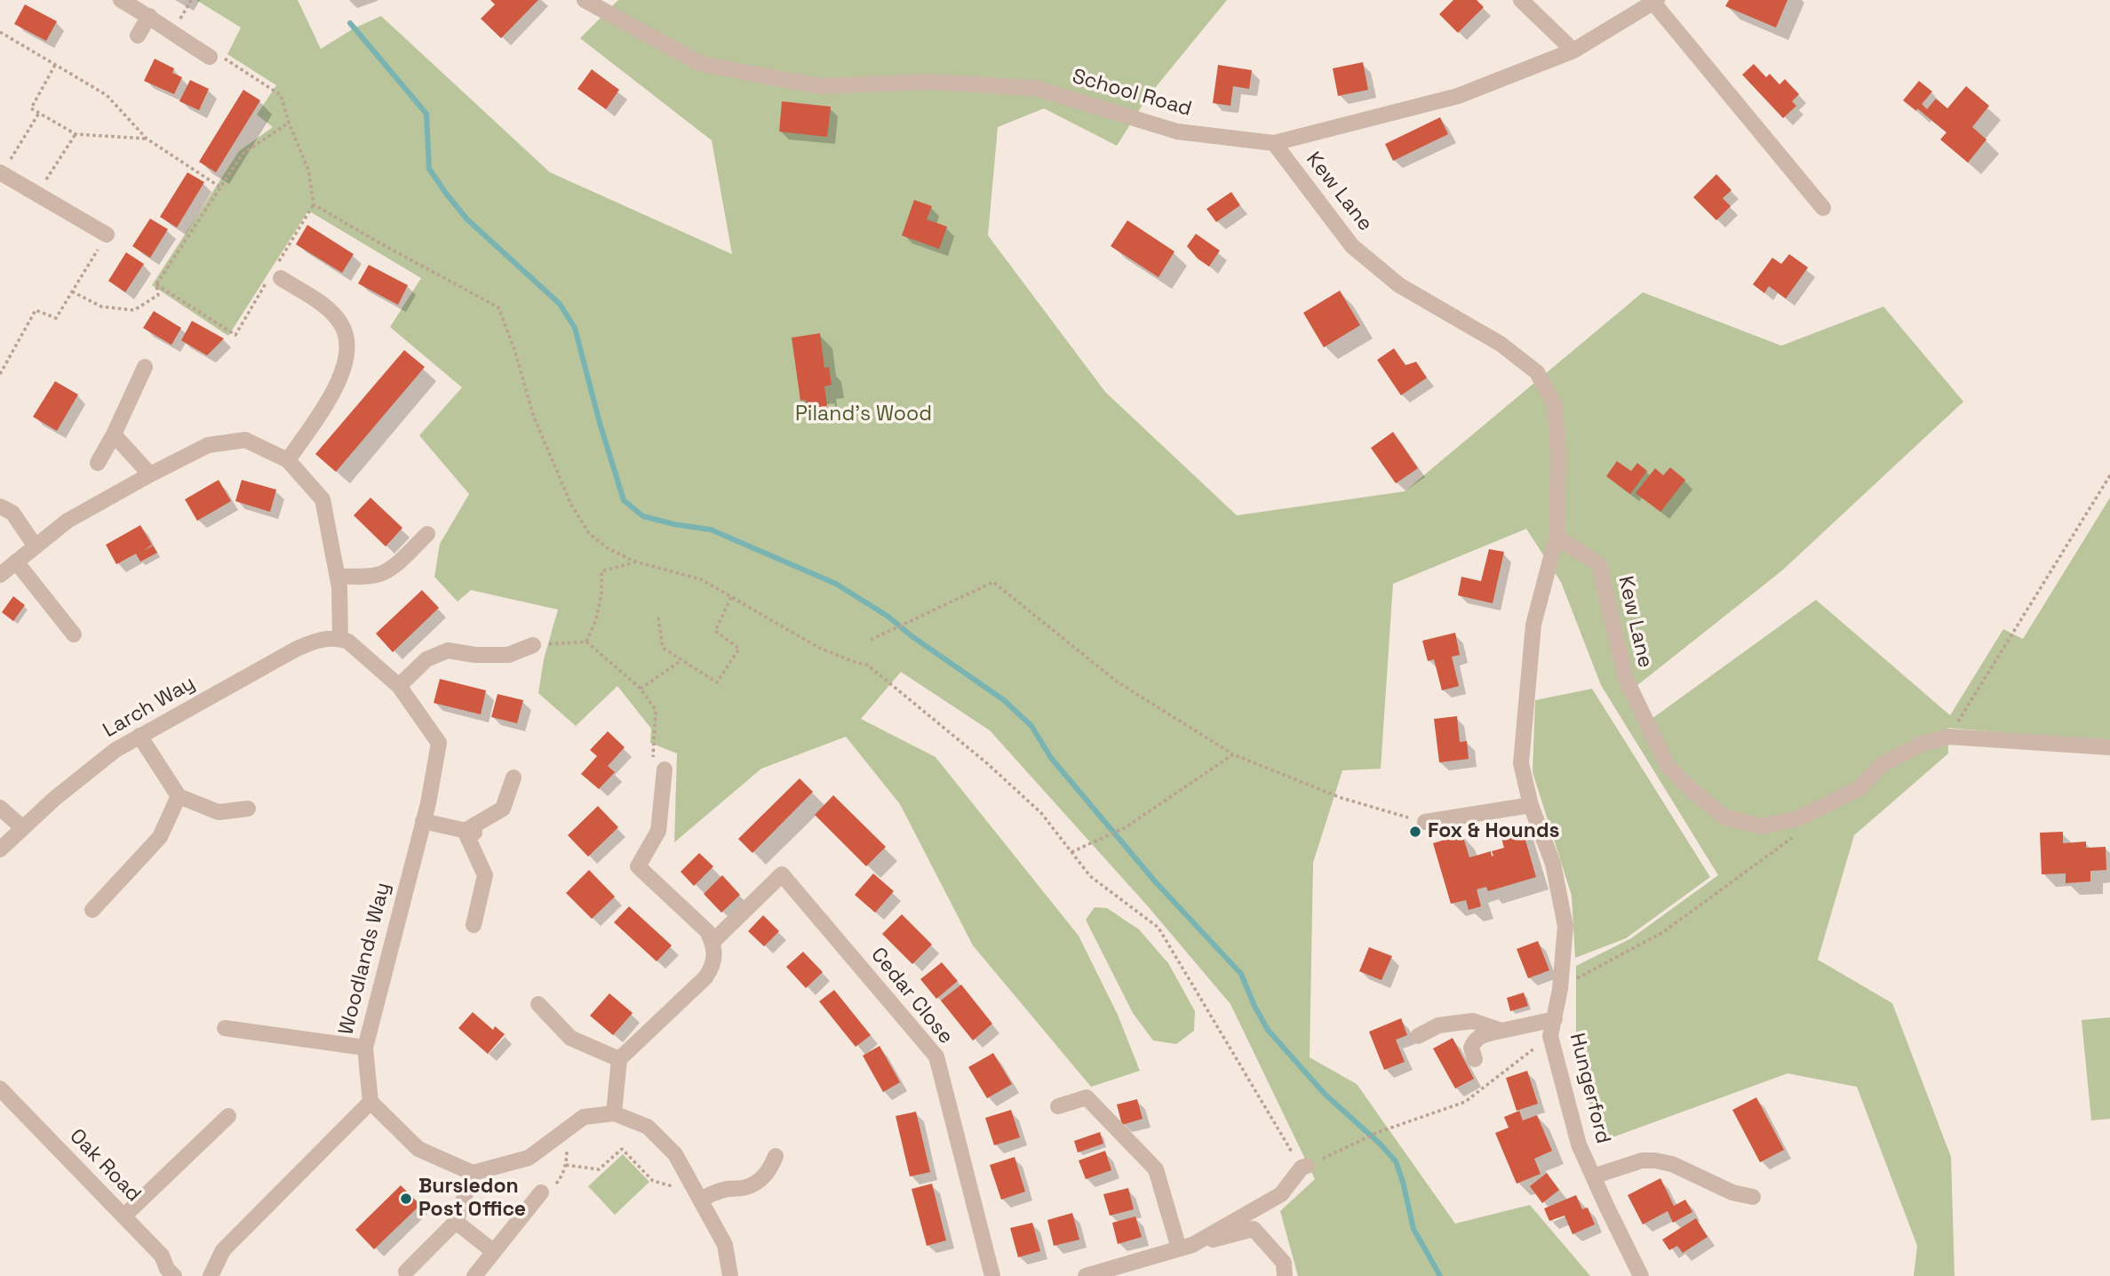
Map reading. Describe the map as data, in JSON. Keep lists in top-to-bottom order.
{
  "streets": {
    "street": [
      "School Road",
      "Kew Lane",
      "Larch Way",
      "Woodlands Way",
      "Cedar Close",
      "Hungerford",
      "Oak Road"
    ]
  },
  "crossings": [
    ["School Road", "Kew Lane"],
    ["Kew Lane", "Hungerford"],
    ["Larch Way", "Woodlands Way"]
  ],
  "parks": ["Piland's Wood"],
  "places": ["Fox & Hounds", "Bursledon Post Office"]
}
